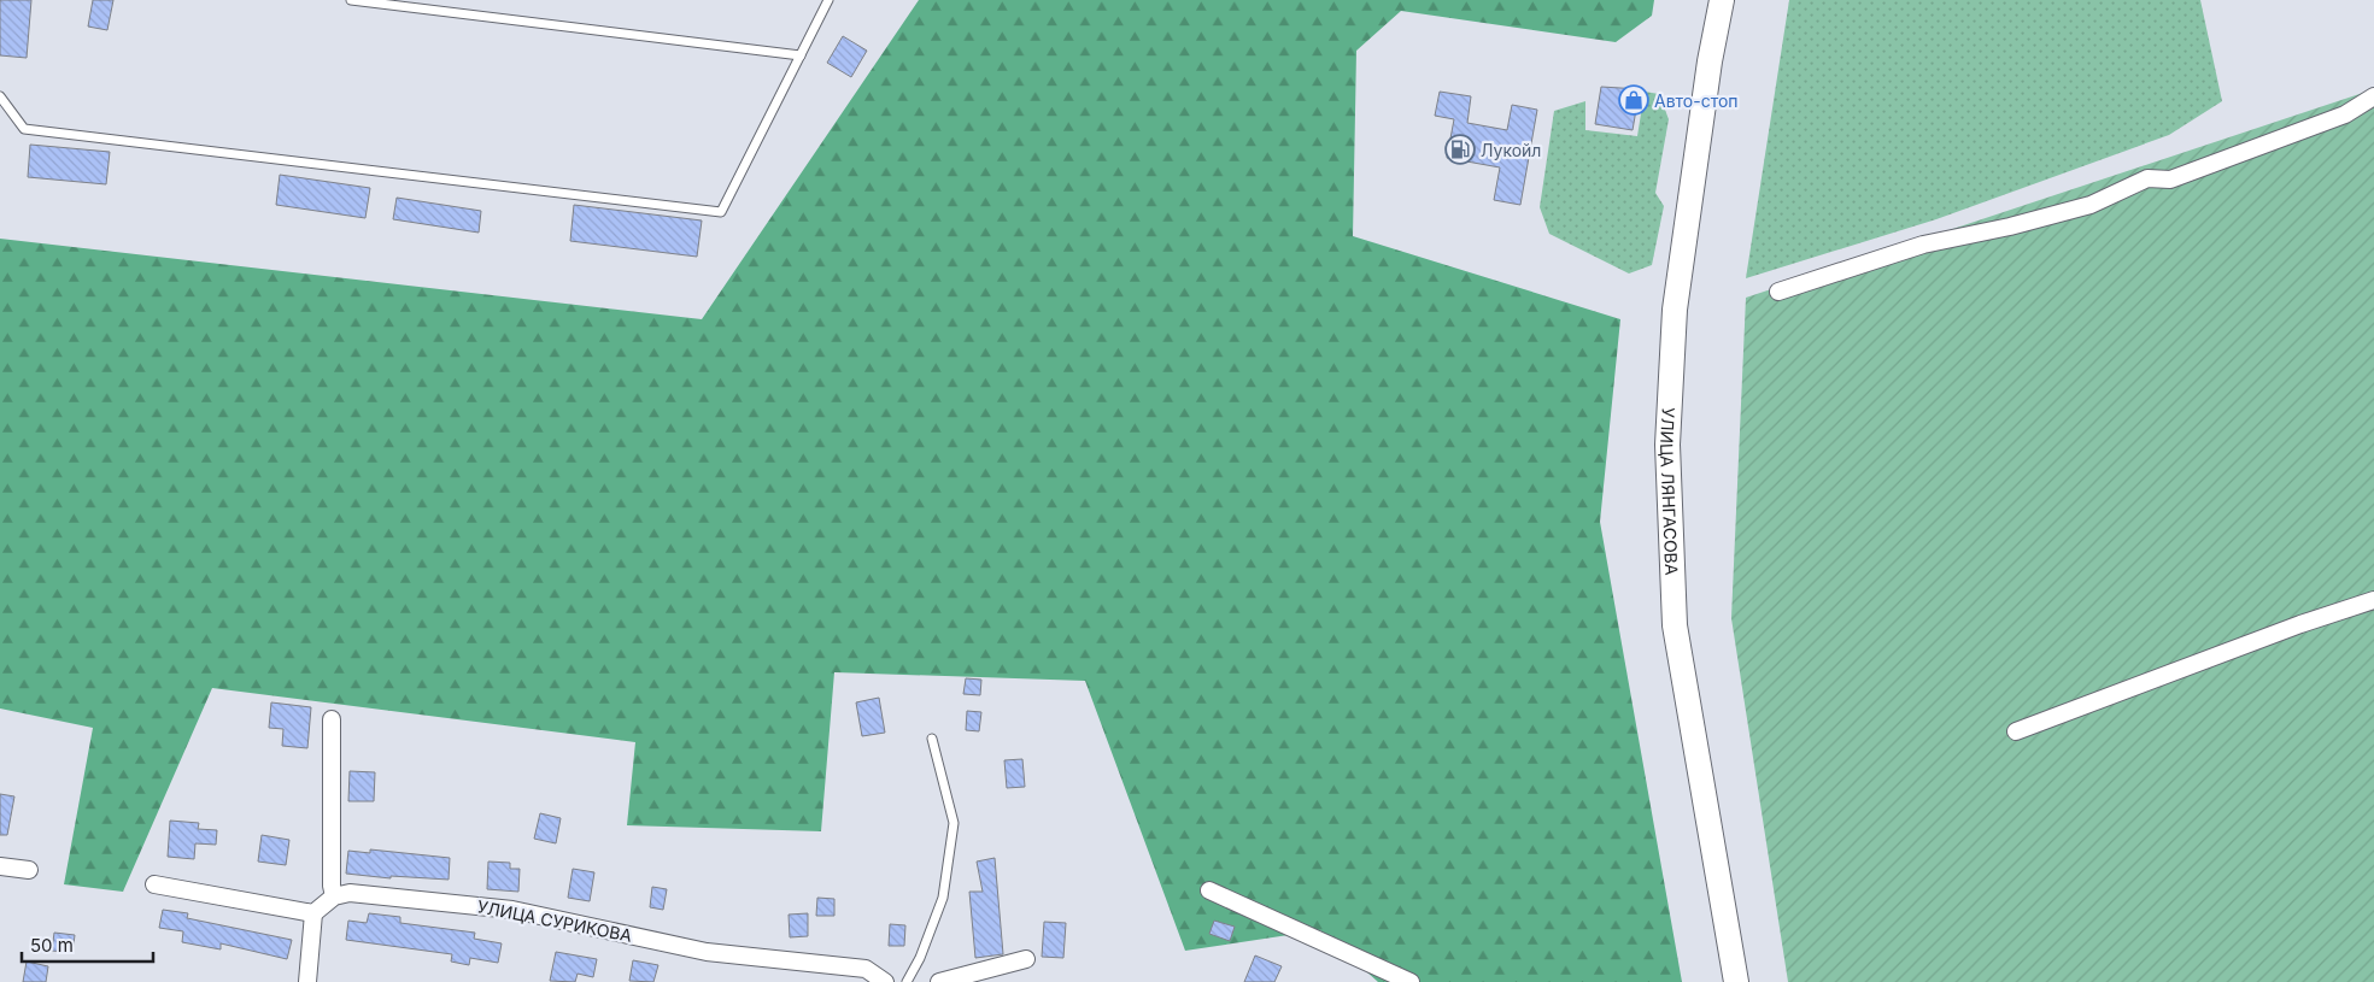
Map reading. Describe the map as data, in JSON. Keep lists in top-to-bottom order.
{
  "streets": {
    "main road": ["УЛИЦА ЛЯНГАСОВА"],
    "street": ["УЛИЦА СУРИКОВА"]
  },
  "places": {
    "shop": ["Авто-стоп"],
    "fuel station": ["Лукойл"]
  },
  "scale_bar": "50 m"
}
